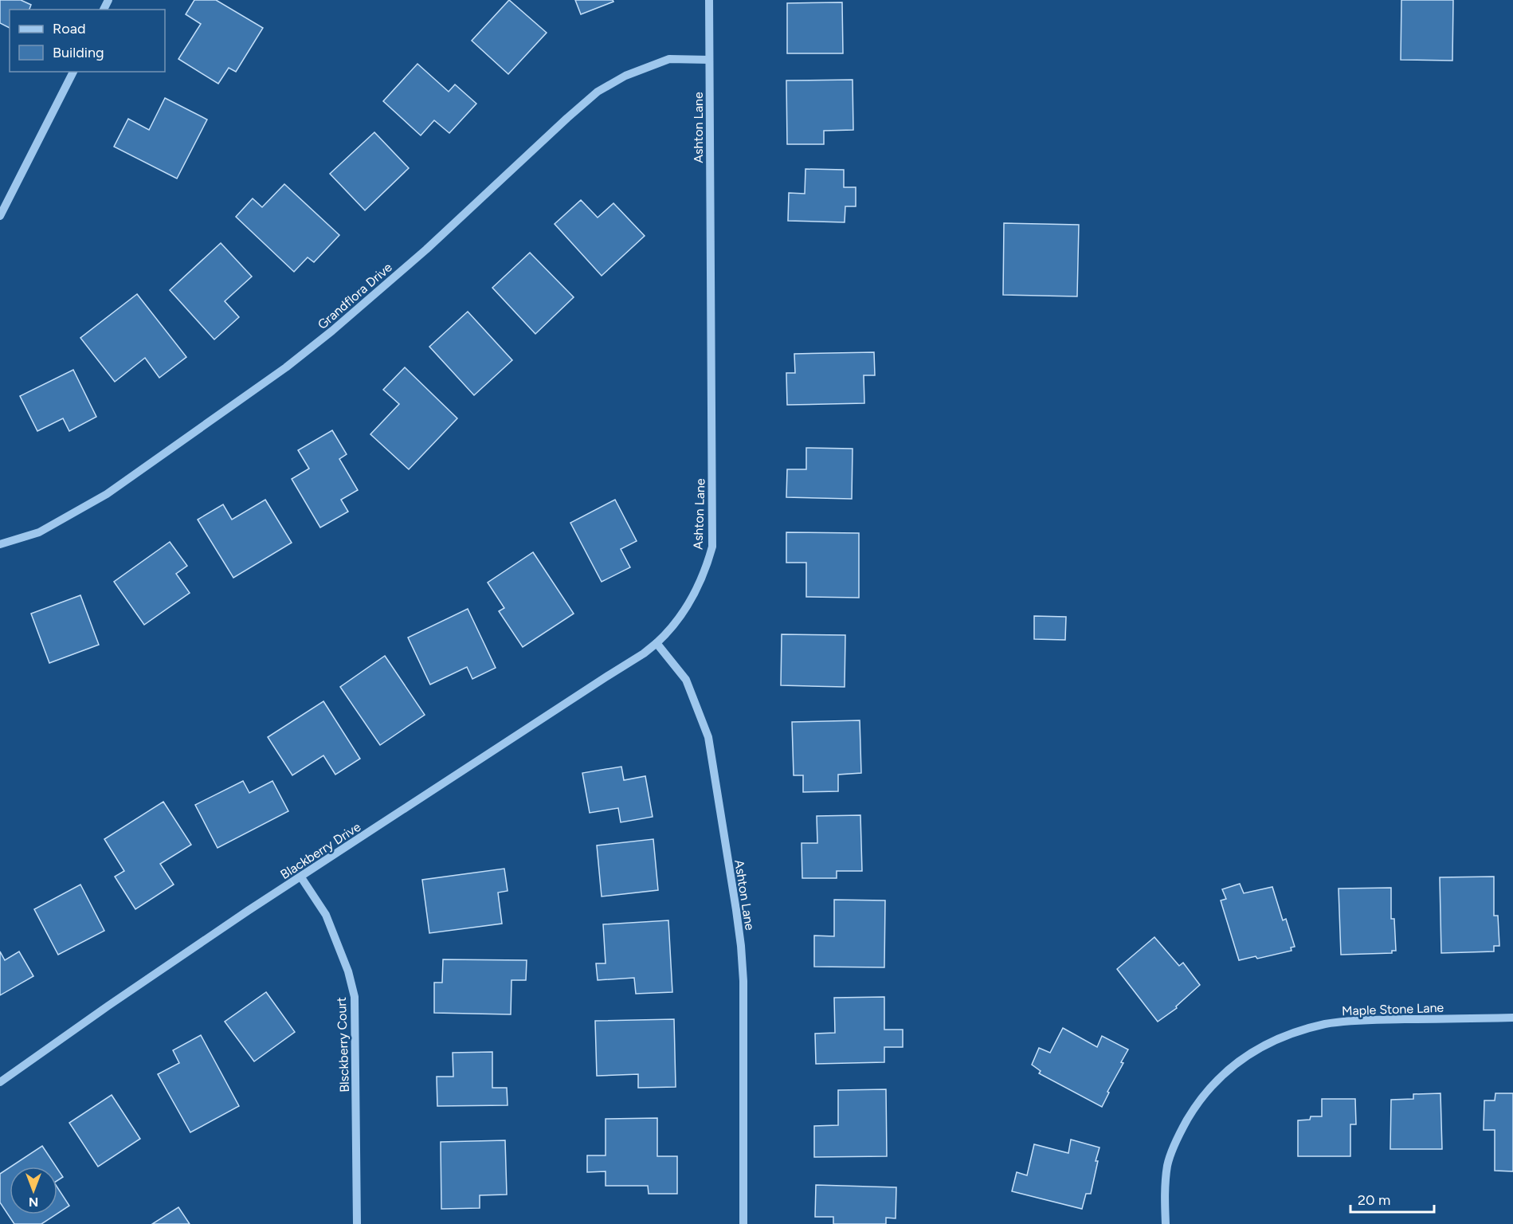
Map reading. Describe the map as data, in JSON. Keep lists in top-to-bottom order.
{
  "streets": {
    "street": [
      "Ashton Lane",
      "Grandflora Drive",
      "Blackberry Drive",
      "Maple Stone Lane",
      "Blsckberry Court"
    ]
  },
  "crossings": [
    ["Ashton Lane", "Grandflora Drive"],
    ["Ashton Lane", "Blackberry Drive"],
    ["Blackberry Drive", "Blsckberry Court"]
  ],
  "legend": ["Road", "Building"],
  "scale_bar": "20 m",
  "north": "bottom"
}
